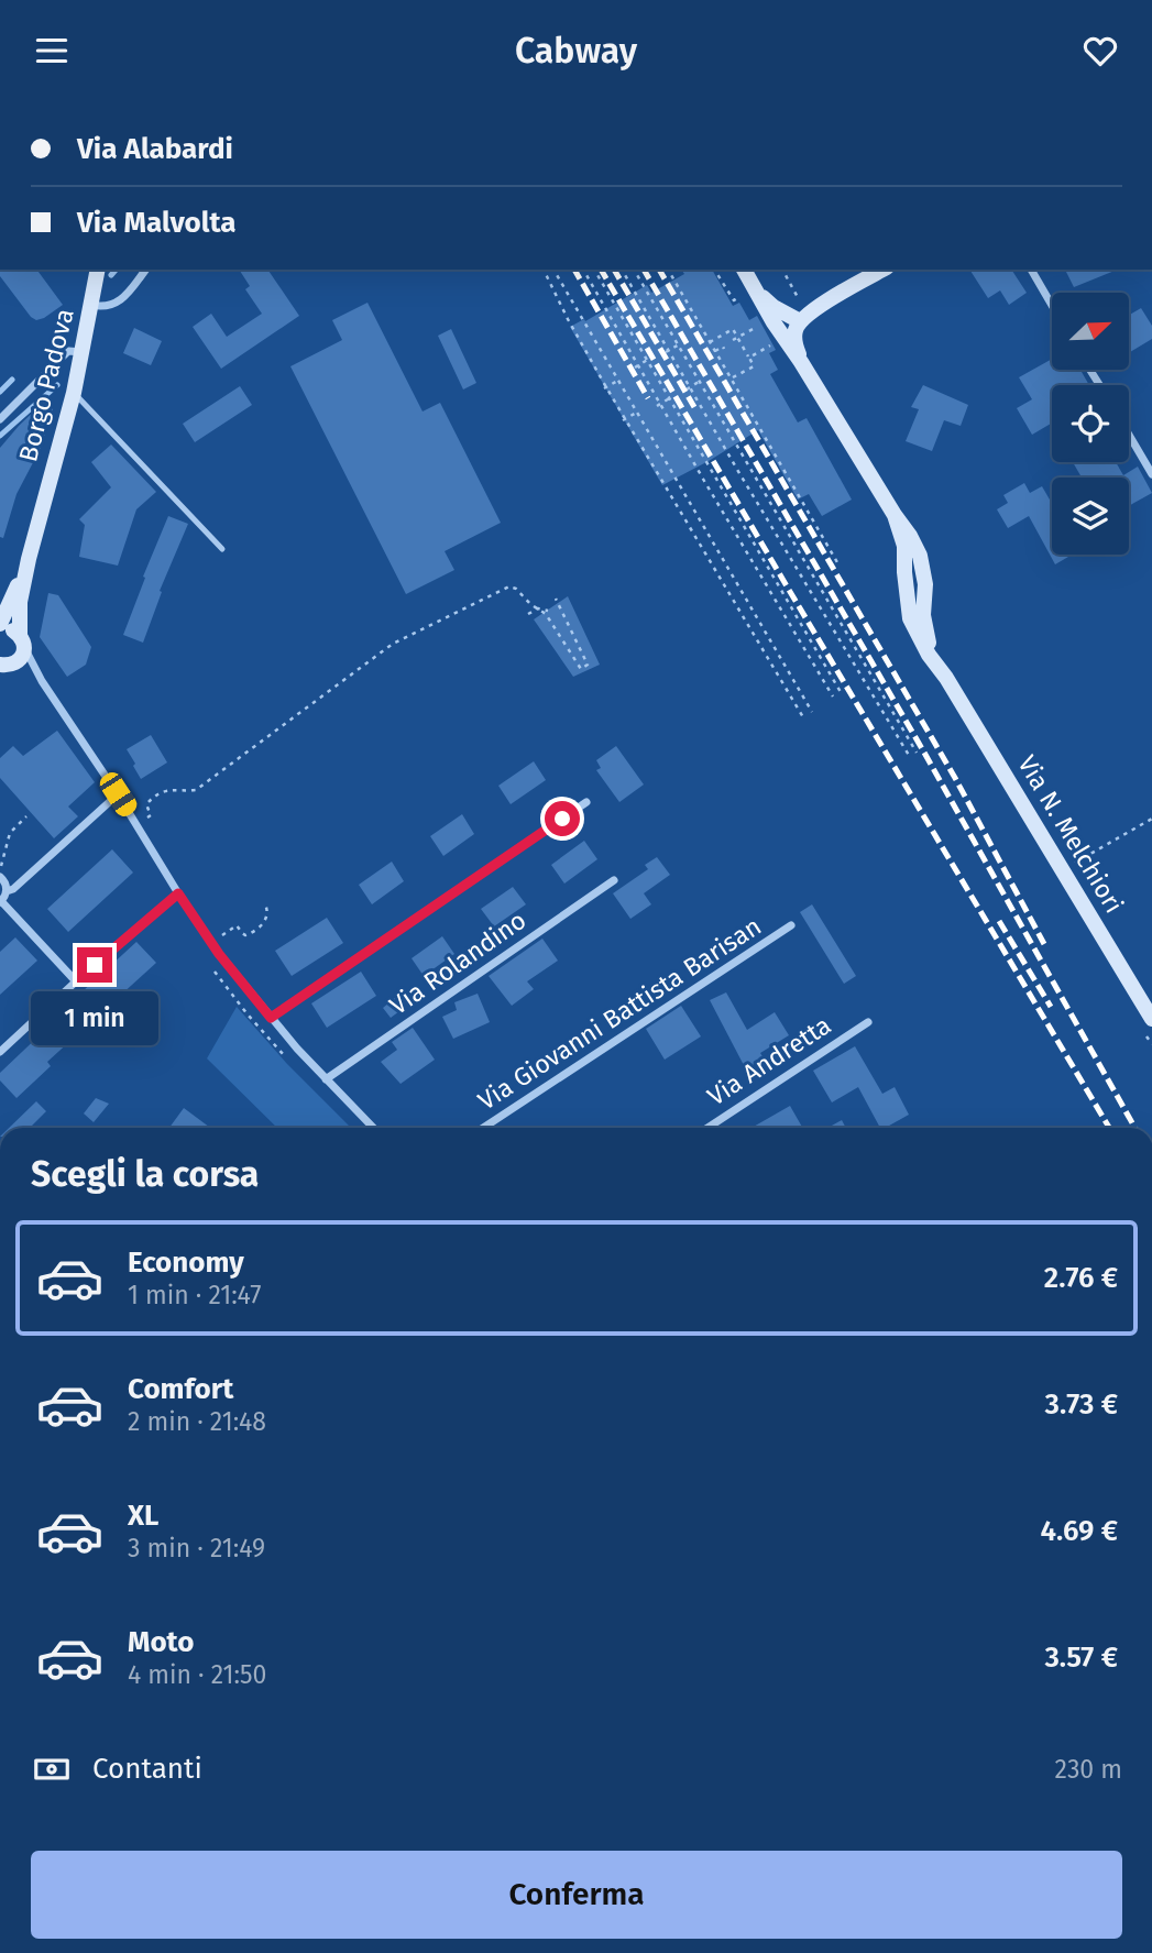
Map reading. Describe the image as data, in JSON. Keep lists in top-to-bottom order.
{
  "streets": {
    "street": [
      "Borgo Padova",
      "Via N. Melchiori",
      "Via Rolandino",
      "Via Giovanni Battista Barisan",
      "Via Andretta"
    ]
  },
  "north": "top right",
  "page": {
    "header": "Cabway",
    "banner": ["Via Alabardi", "Via Malvolta"],
    "bubble": "1 min",
    "heading": "Scegli la corsa",
    "list": [
      {
        "name": "Economy",
        "note": "1 min · 21:47",
        "value": "2.76 €"
      },
      {
        "name": "Comfort",
        "note": "2 min · 21:48",
        "value": "3.73 €"
      },
      {
        "name": "XL",
        "note": "3 min · 21:49",
        "value": "4.69 €"
      },
      {
        "name": "Moto",
        "note": "4 min · 21:50",
        "value": "3.57 €"
      }
    ],
    "pay": ["Contanti", "230 m"],
    "buttons": "Conferma"
  }
}
